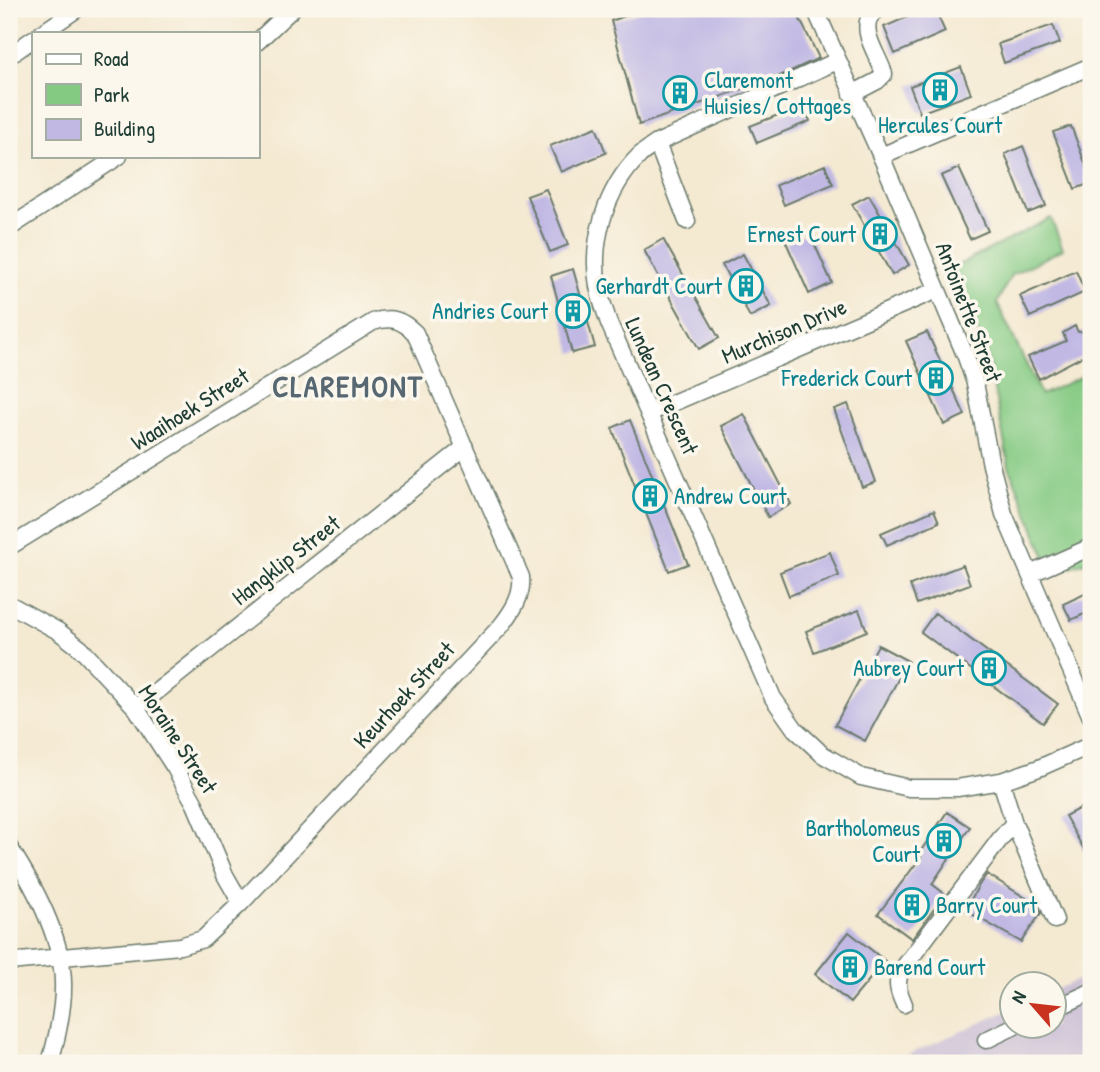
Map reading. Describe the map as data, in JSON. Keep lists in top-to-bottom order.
{
  "streets": {
    "street": [
      "Antoinette Street",
      "Murchison Drive",
      "Lundean Crescent",
      "Waaihoek Street",
      "Hangklip Street",
      "Keurhoek Street",
      "Moraine Street"
    ]
  },
  "crossings": [
    ["Antoinette Street", "Murchison Drive"],
    ["Antoinette Street", "Lundean Crescent"],
    ["Murchison Drive", "Lundean Crescent"],
    ["Waaihoek Street", "Keurhoek Street"],
    ["Hangklip Street", "Keurhoek Street"],
    ["Hangklip Street", "Moraine Street"],
    ["Keurhoek Street", "Moraine Street"]
  ],
  "districts": ["CLAREMONT"],
  "places": {
    "building": [
      "Hercules Court",
      "Claremont Huisies/ Cottages",
      "Ernest Court",
      "Gerhardt Court",
      "Andries Court",
      "Frederick Court",
      "Andrew Court",
      "Aubrey Court",
      "Bartholomeus Court",
      "Barry Court",
      "Barend Court"
    ]
  },
  "legend": ["Road", "Park", "Building"],
  "north": "top left"
}
